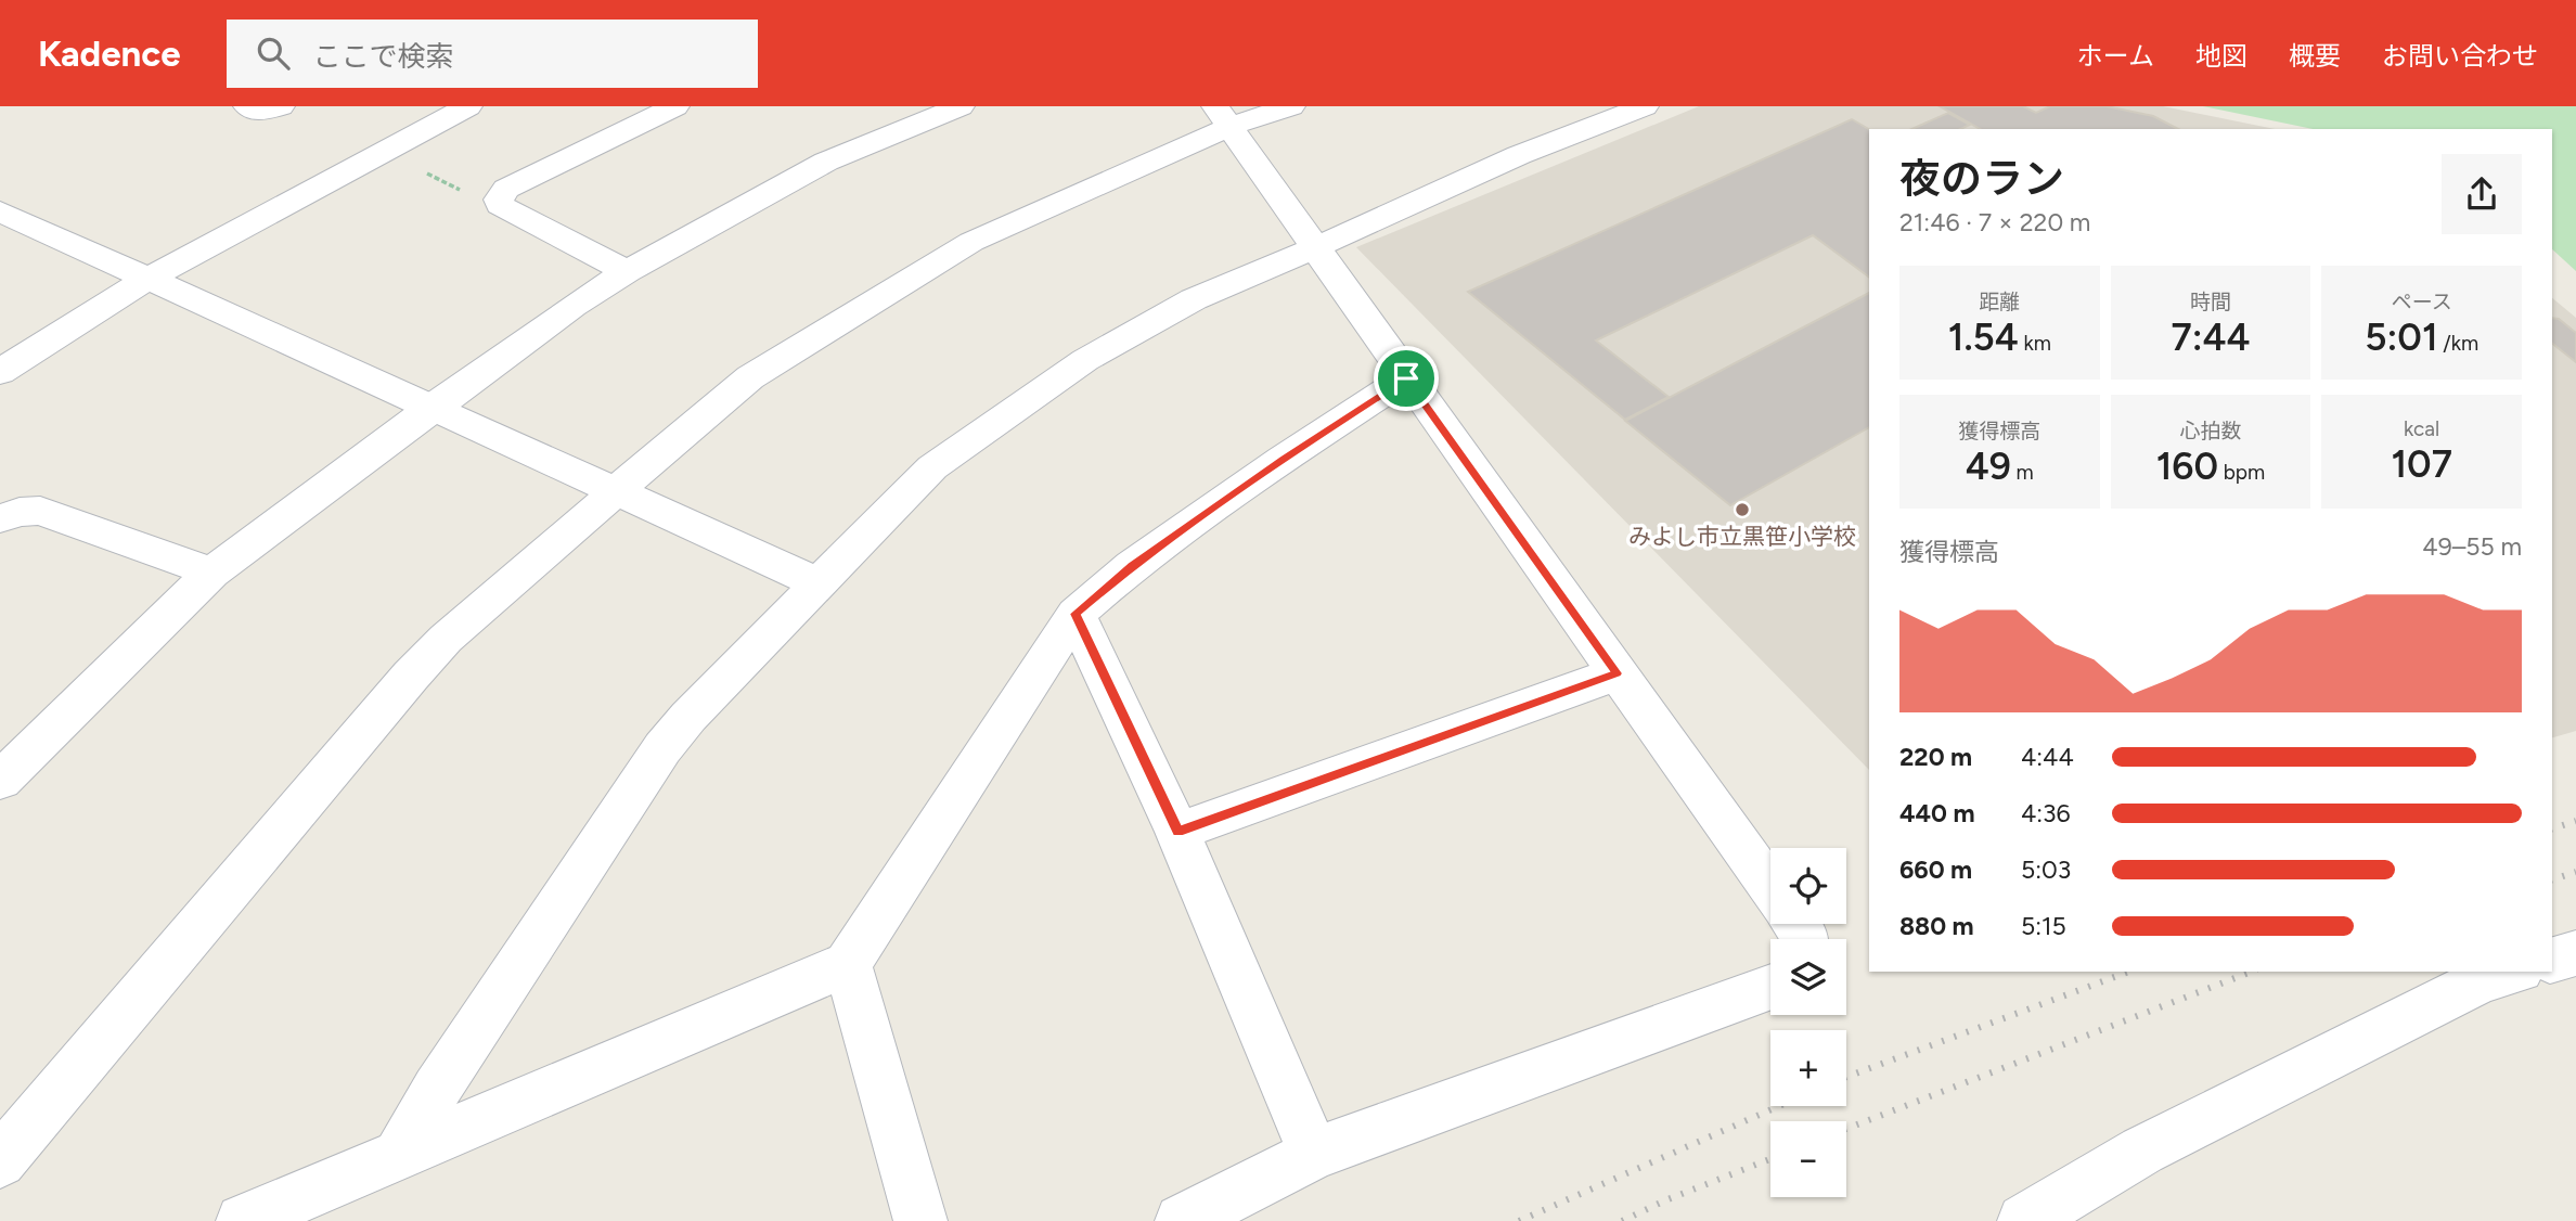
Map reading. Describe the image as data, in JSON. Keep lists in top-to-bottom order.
{
  "places": ["みよし市立黒笹小学校"],
  "page": {
    "header": "Kadence",
    "search": "ここで検索",
    "nav": [
      "ホーム",
      "地図",
      "概要",
      "お問い合わせ"
    ],
    "heading": ["夜のラン", "21:46 · 7 × 220 m"],
    "stats": [
      ["距離", "1.54 km"],
      ["時間", "7:44"],
      ["ペース", "5:01 /km"],
      ["獲得標高", "49 m"],
      ["心拍数", "160 bpm"],
      ["kcal", "107"]
    ],
    "chart": ["獲得標高", "49–55 m"],
    "list": [
      {
        "name": "220 m",
        "note": "4:44"
      },
      {
        "name": "440 m",
        "note": "4:36"
      },
      {
        "name": "660 m",
        "note": "5:03"
      },
      {
        "name": "880 m",
        "note": "5:15"
      }
    ],
    "map_buttons": ["+", "−"]
  }
}
